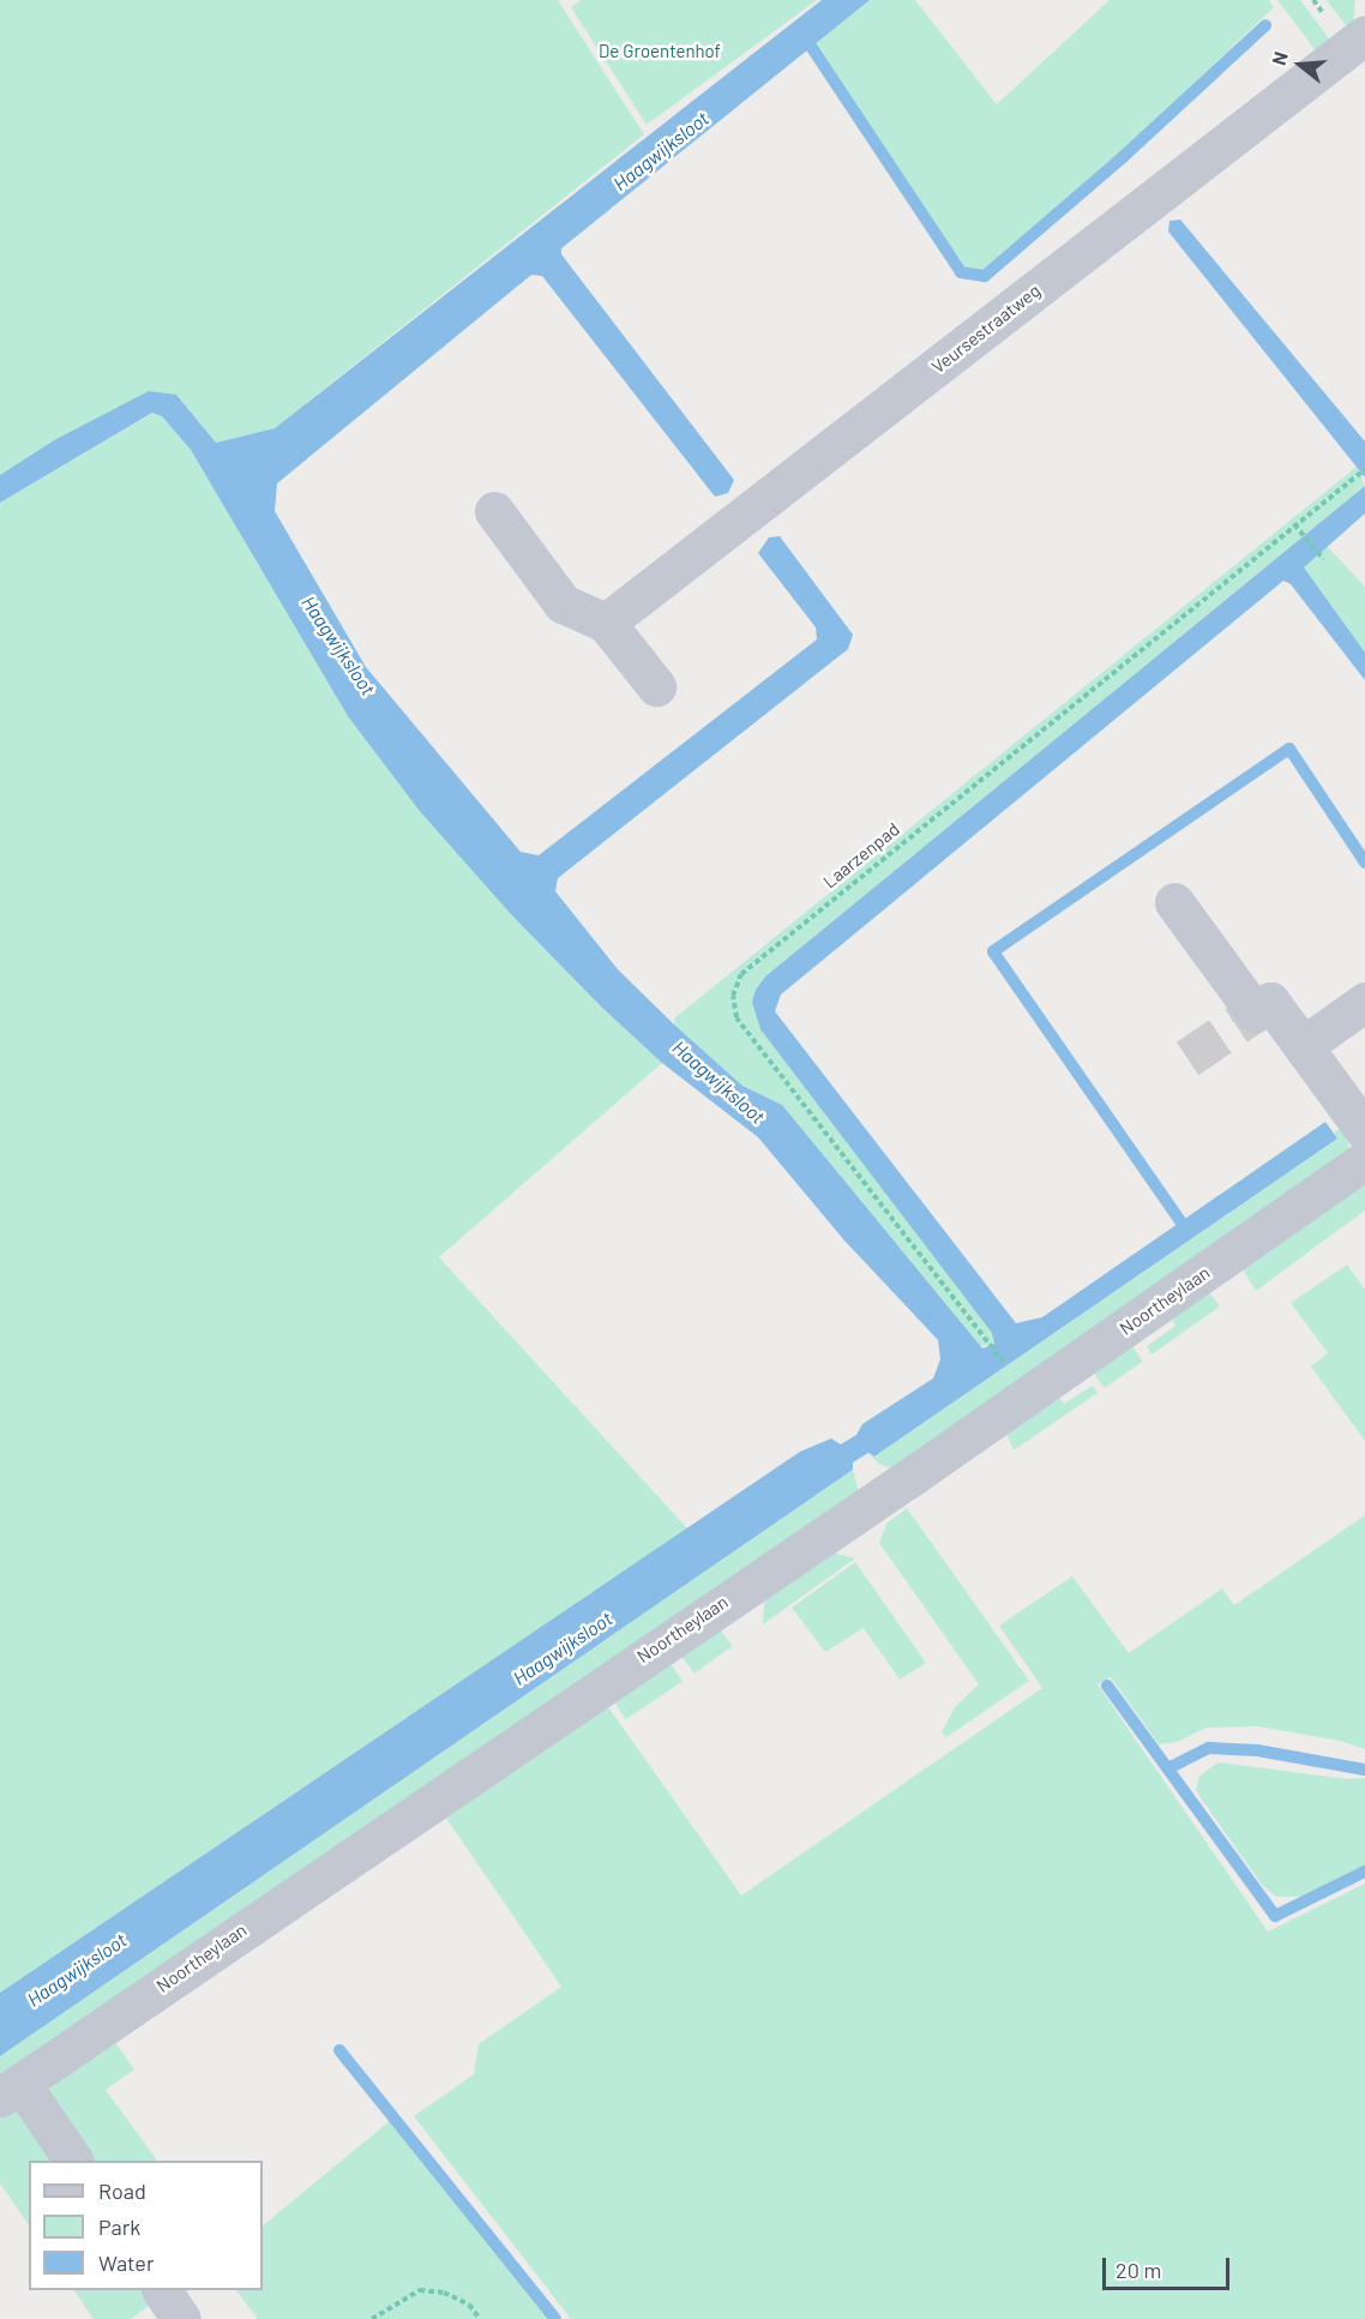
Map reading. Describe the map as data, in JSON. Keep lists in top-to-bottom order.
{
  "streets": {
    "street": ["Veursestraatweg", "Noortheylaan"],
    "path": ["Laarzenpad"]
  },
  "water": ["Haagwijksloot"],
  "parks": ["De Groentenhof"],
  "legend": ["Road", "Park", "Water"],
  "scale_bar": "20 m",
  "north": "left"
}
